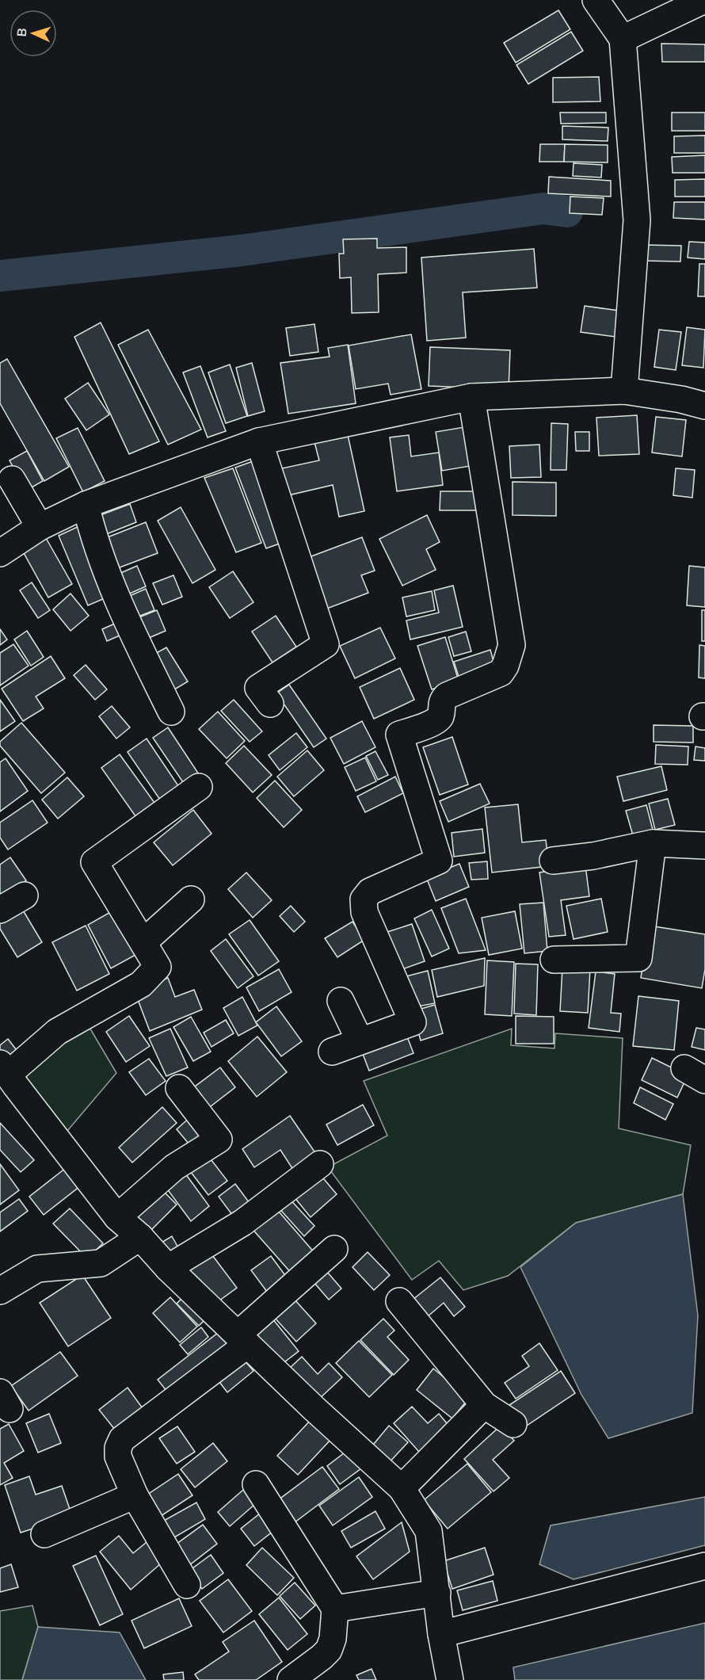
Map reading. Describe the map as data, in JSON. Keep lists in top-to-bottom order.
{
  "north": "left"
}
